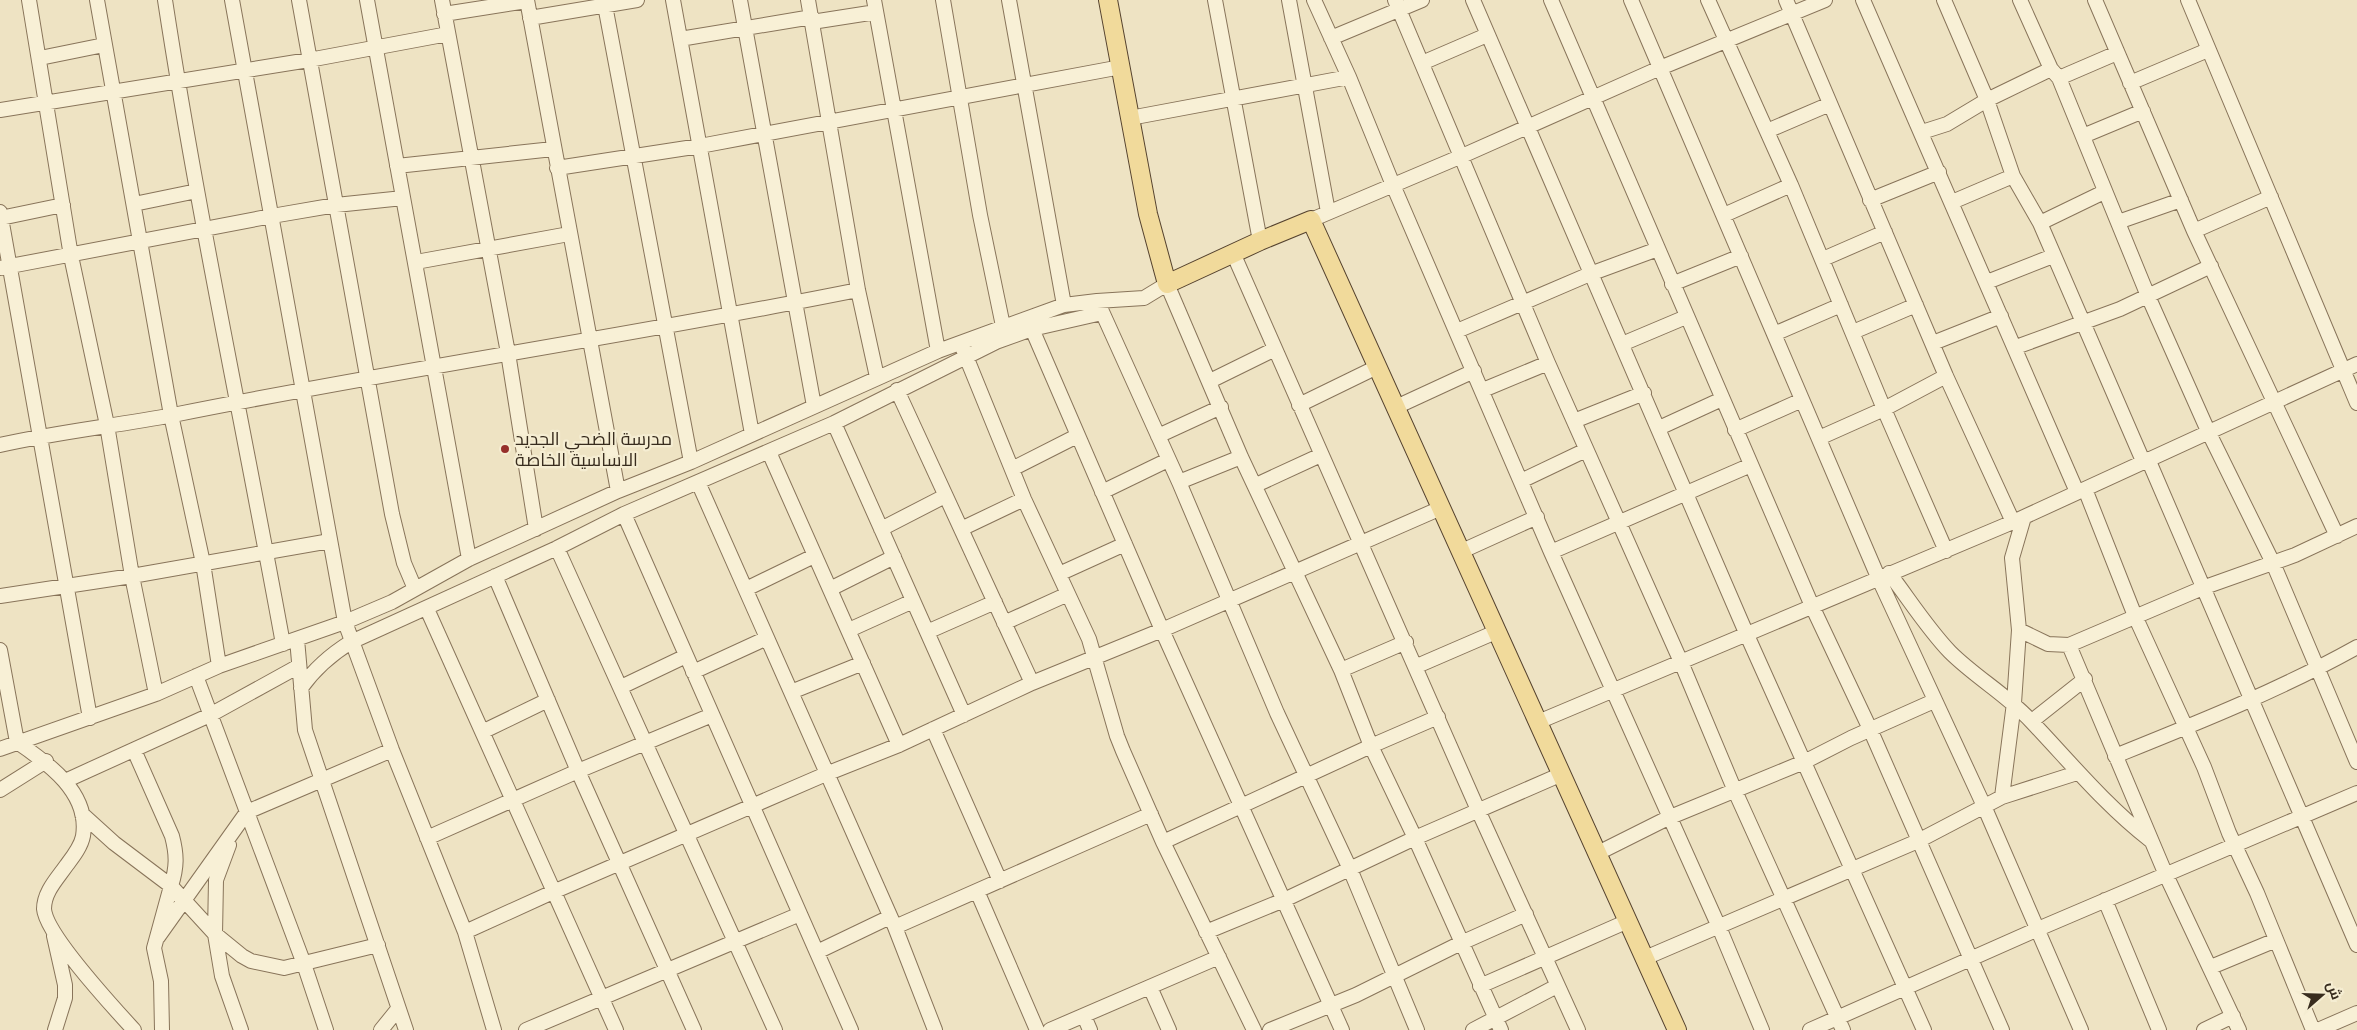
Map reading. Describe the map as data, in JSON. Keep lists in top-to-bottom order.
{
  "places": ["مدرسة الضحي الجديد الاساسية الخاصة"],
  "north": "right"
}
